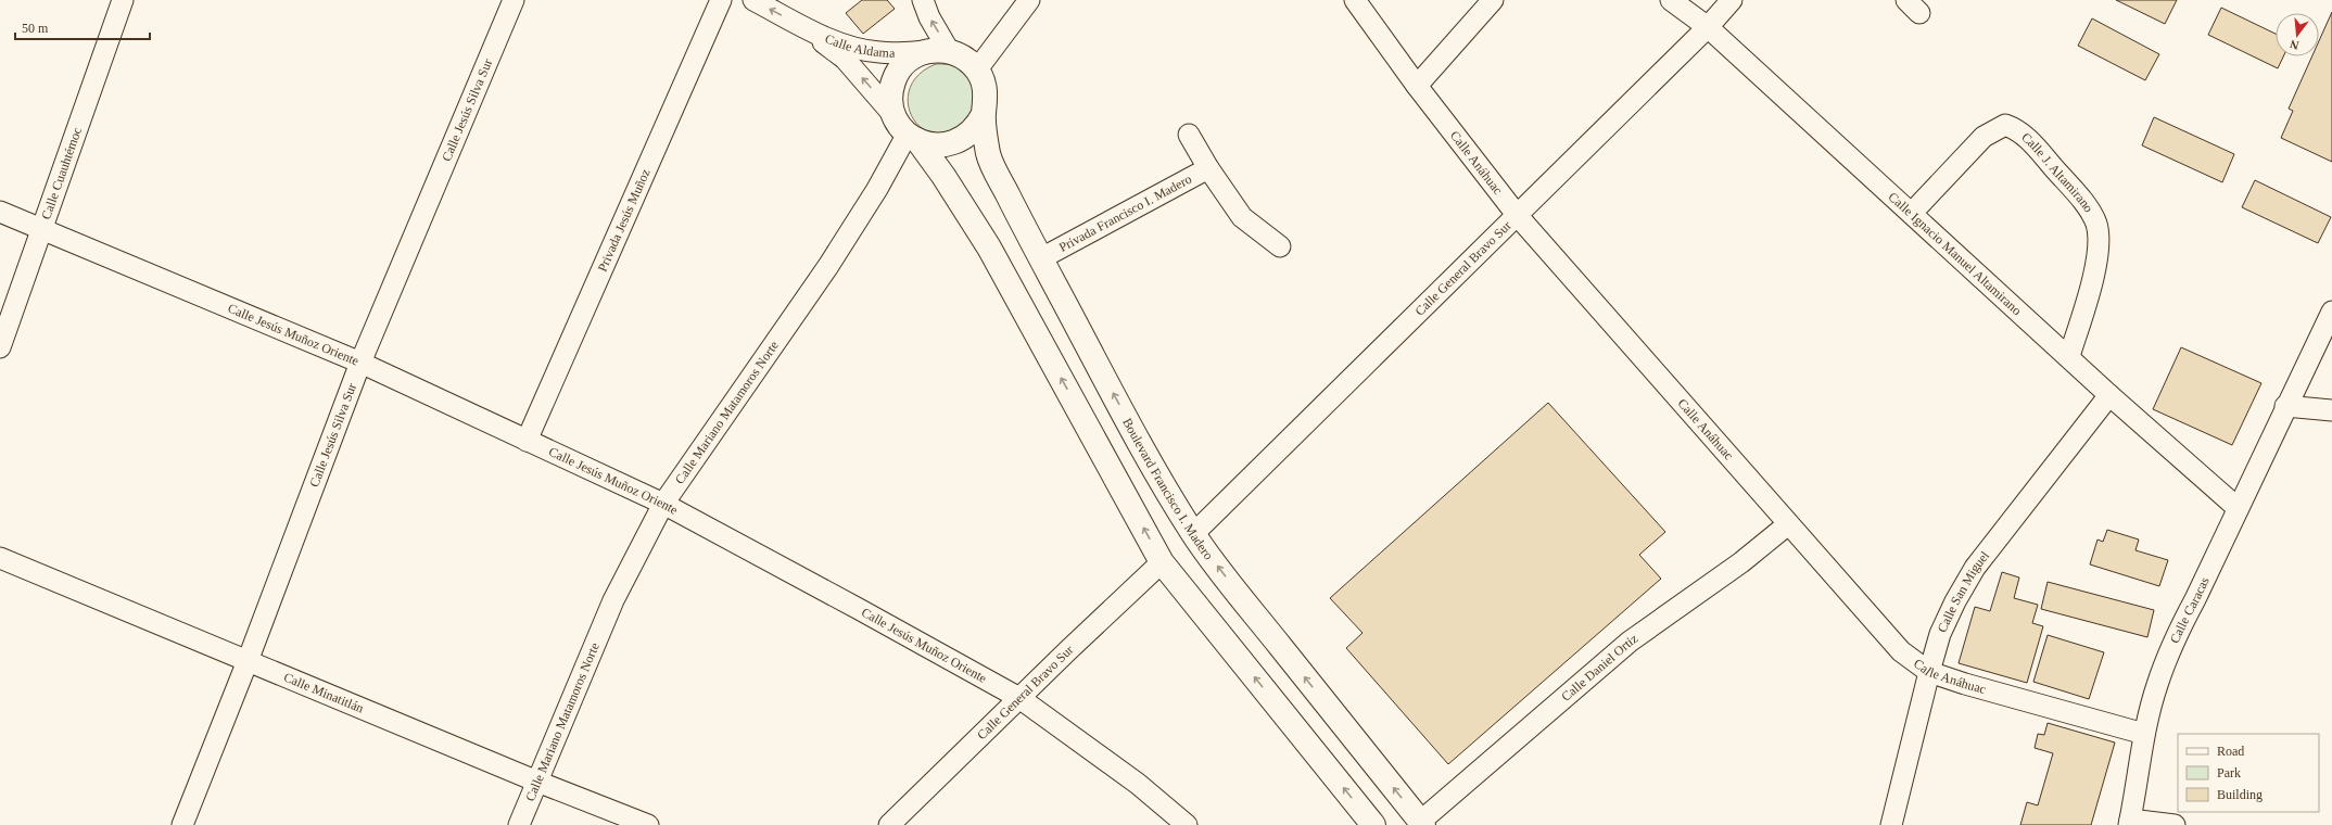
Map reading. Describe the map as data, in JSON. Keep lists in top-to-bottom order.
{
  "streets": {
    "main road": ["Boulevard Francisco I. Madero"],
    "street": [
      "Calle Aldama",
      "Calle Jesús Silva Sur",
      "Calle Anáhuac",
      "Calle Cuauhtémoc",
      "Calle J. Altamirano",
      "Privada Francisco I. Madero",
      "Privada Jesús Muñoz",
      "Calle Ignacio Manuel Altamirano",
      "Calle General Bravo Sur",
      "Calle Jesús Muñoz Oriente",
      "Calle Mariano Matamoros Norte",
      "Calle San Miguel",
      "Calle Caracas",
      "Calle Daniel Ortiz",
      "Calle Minatitlán"
    ]
  },
  "crossings": [
    ["Calle Aldama", "Calle Mariano Matamoros Norte"],
    ["Calle Aldama", "Boulevard Francisco I. Madero"],
    ["Calle Jesús Silva Sur", "Calle Jesús Muñoz Oriente"],
    ["Calle Jesús Silva Sur", "Calle Minatitlán"],
    ["Calle Anáhuac", "Calle General Bravo Sur"],
    ["Calle Anáhuac", "Calle San Miguel"],
    ["Calle Anáhuac", "Calle Caracas"],
    ["Calle Anáhuac", "Calle Daniel Ortiz"],
    ["Calle Cuauhtémoc", "Calle Jesús Muñoz Oriente"],
    ["Calle J. Altamirano", "Calle Ignacio Manuel Altamirano"],
    ["Privada Francisco I. Madero", "Boulevard Francisco I. Madero"],
    ["Privada Jesús Muñoz", "Calle Jesús Muñoz Oriente"],
    ["Calle Ignacio Manuel Altamirano", "Calle General Bravo Sur"],
    ["Calle Ignacio Manuel Altamirano", "Calle San Miguel"],
    ["Calle Ignacio Manuel Altamirano", "Calle Caracas"],
    ["Calle General Bravo Sur", "Calle Jesús Muñoz Oriente"],
    ["Calle General Bravo Sur", "Boulevard Francisco I. Madero"],
    ["Calle Jesús Muñoz Oriente", "Calle Mariano Matamoros Norte"],
    ["Calle Mariano Matamoros Norte", "Boulevard Francisco I. Madero"],
    ["Calle Mariano Matamoros Norte", "Calle Minatitlán"],
    ["Boulevard Francisco I. Madero", "Calle Daniel Ortiz"]
  ],
  "one_way": ["Calle Aldama"],
  "legend": ["Road", "Park", "Building"],
  "scale_bar": "50 m",
  "north": "bottom"
}
